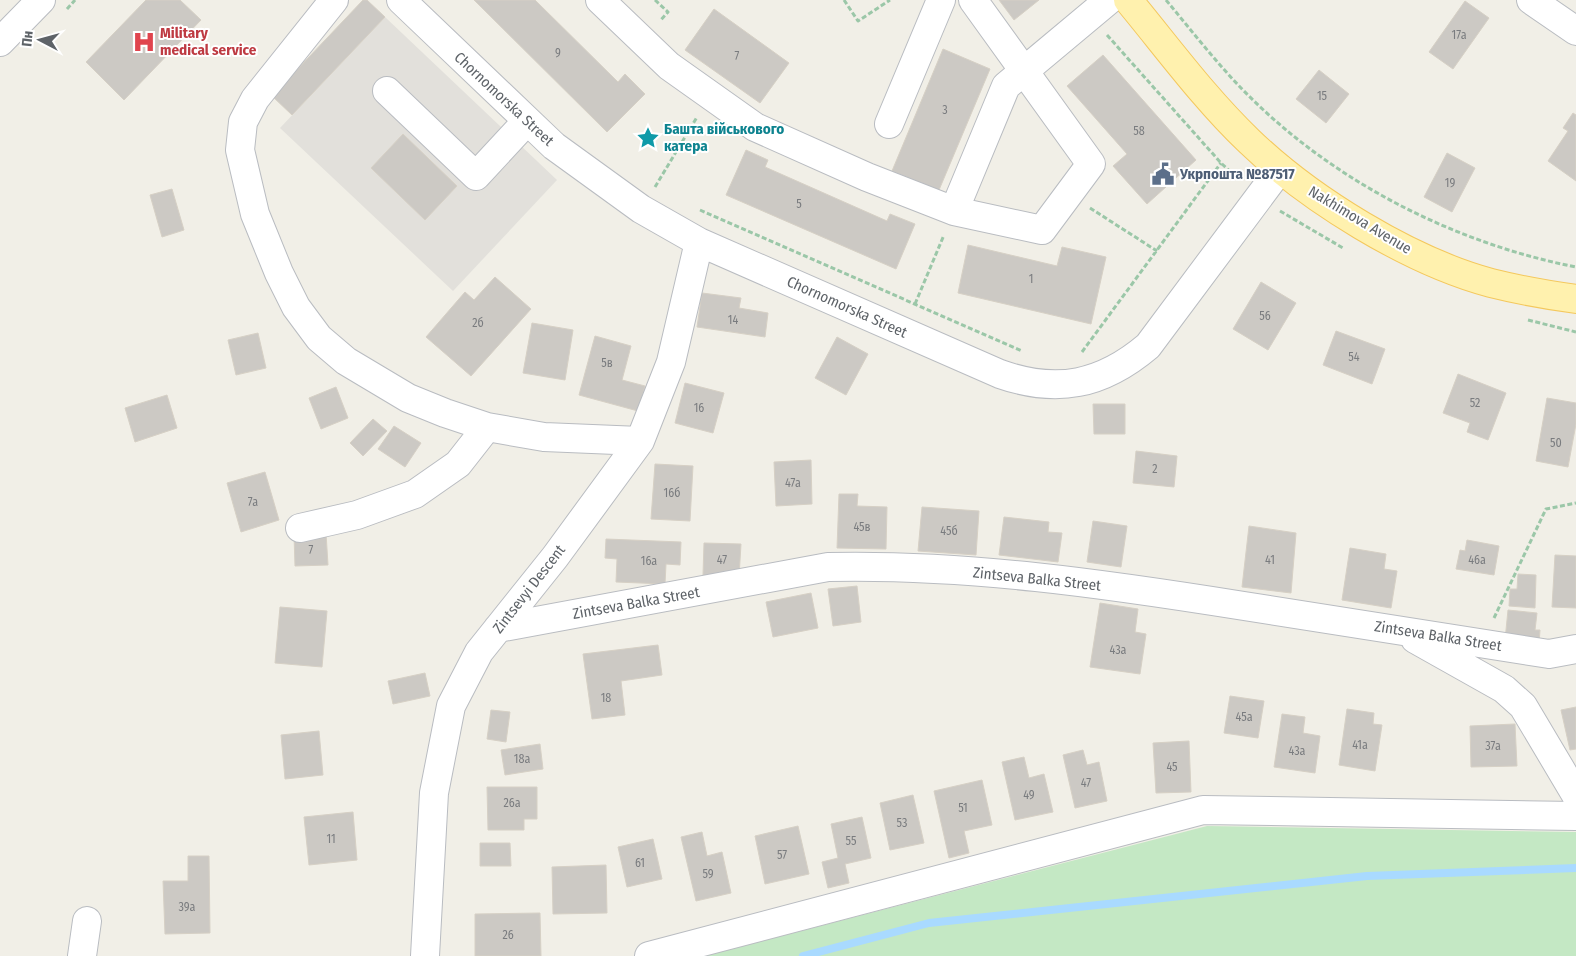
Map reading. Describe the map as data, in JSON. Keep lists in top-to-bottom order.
{
  "streets": {
    "main road": ["Nakhimova Avenue"],
    "street": ["Chornomorska Street", "Zintseva Balka Street", "Zintsevyi Descent"]
  },
  "crossings": [
    ["Chornomorska Street", "Nakhimova Avenue"],
    ["Chornomorska Street", "Zintsevyi Descent"],
    ["Zintseva Balka Street", "Zintsevyi Descent"]
  ],
  "places": {
    "hospital": ["Military medical service"],
    "place": ["Башта військового катера"],
    "public building": ["Укрпошта №87517"]
  },
  "house_numbers": [
    "17а",
    "9",
    "7",
    "15",
    "3",
    "58",
    "19",
    "5",
    "1",
    "56",
    "14",
    "2б",
    "54",
    "5в",
    "52",
    "16",
    "50",
    "2",
    "47а",
    "16б",
    "7а",
    "45в",
    "45б",
    "7",
    "47",
    "41",
    "46а",
    "16а",
    "43а",
    "18",
    "45а",
    "41а",
    "37а",
    "43а",
    "18а",
    "45",
    "47",
    "49",
    "26а",
    "51",
    "53",
    "11",
    "55",
    "57",
    "61",
    "59",
    "39а",
    "26"
  ],
  "north": "left"
}
